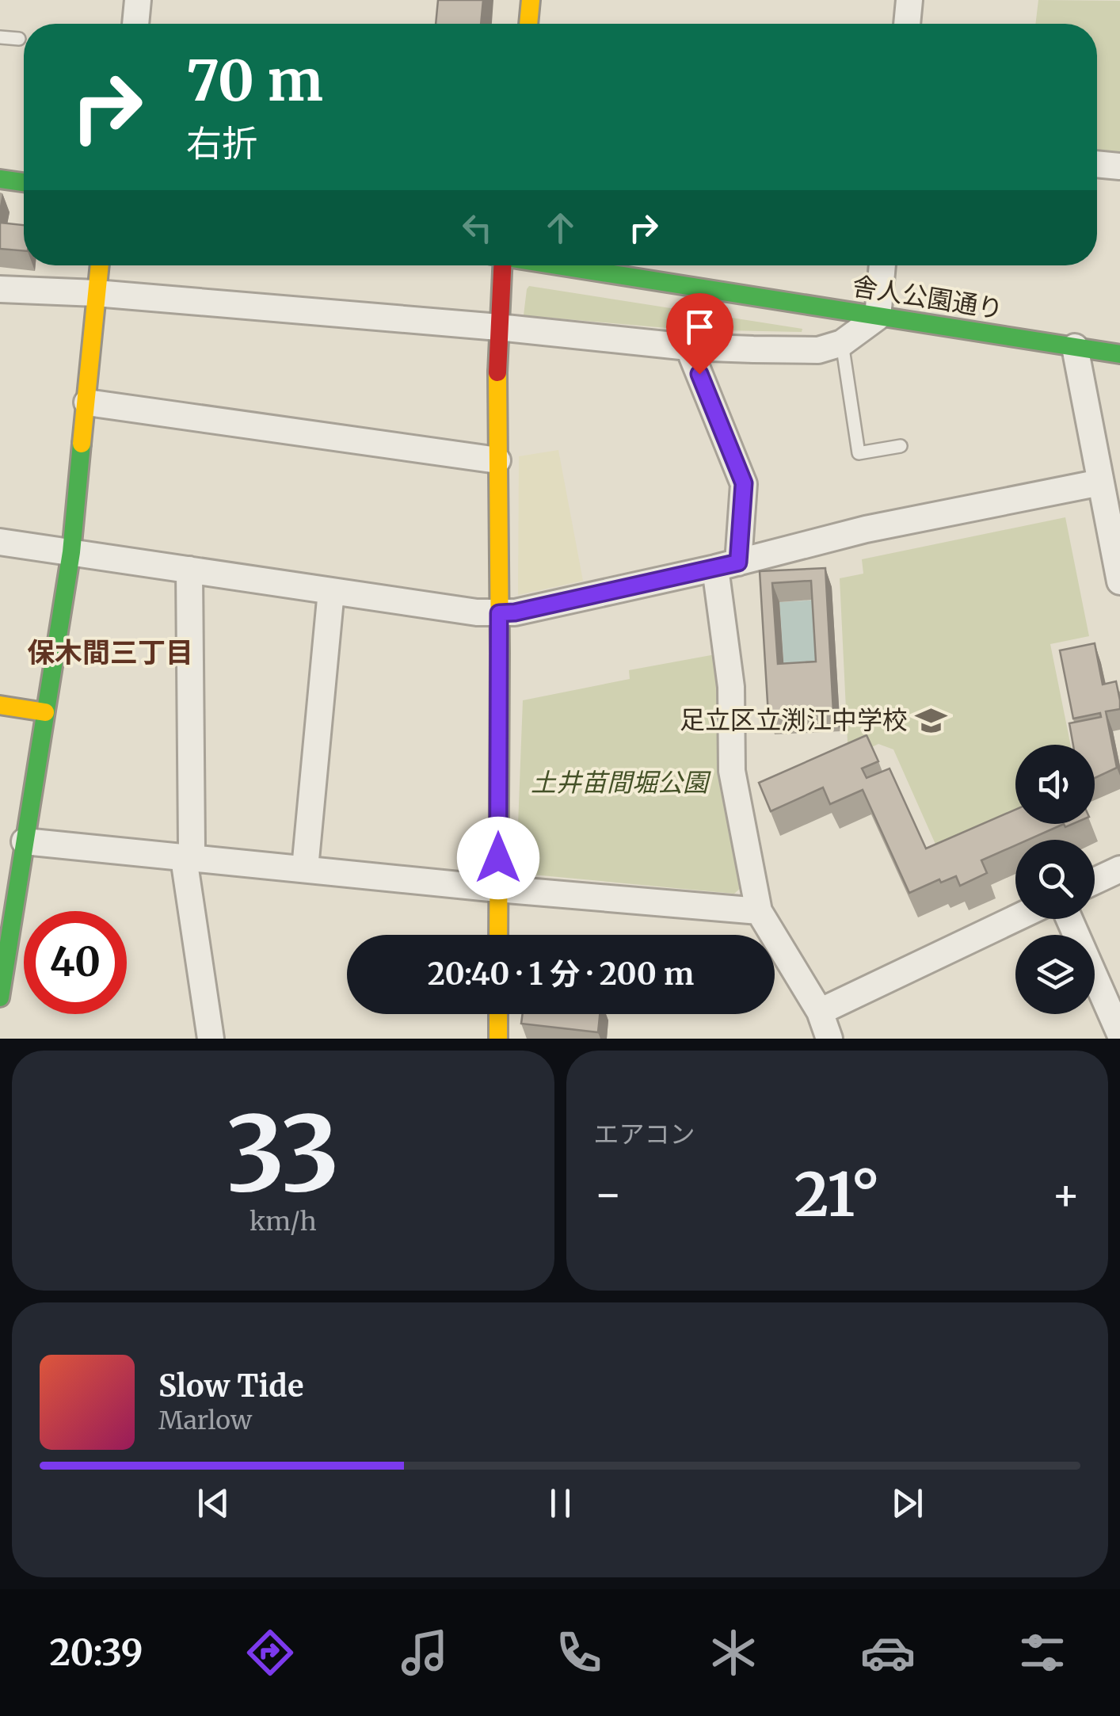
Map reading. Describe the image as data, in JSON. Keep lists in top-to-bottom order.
{
  "streets": {
    "street": ["舎人公園通り"]
  },
  "districts": ["保木間三丁目"],
  "parks": ["土井苗間堀公園"],
  "places": {
    "school or university": ["足立区立渕江中学校"]
  },
  "page": {
    "turn": ["70 m", "右折"],
    "limit": "40",
    "trip": "20:40 · 1 分 · 200 m",
    "tile": [
      ["33", "km/h"],
      "エアコン"
    ],
    "heat": ["−", "21°", "+"],
    "song": ["Slow Tide", "Marlow"],
    "tabs": "20:39"
  }
}
